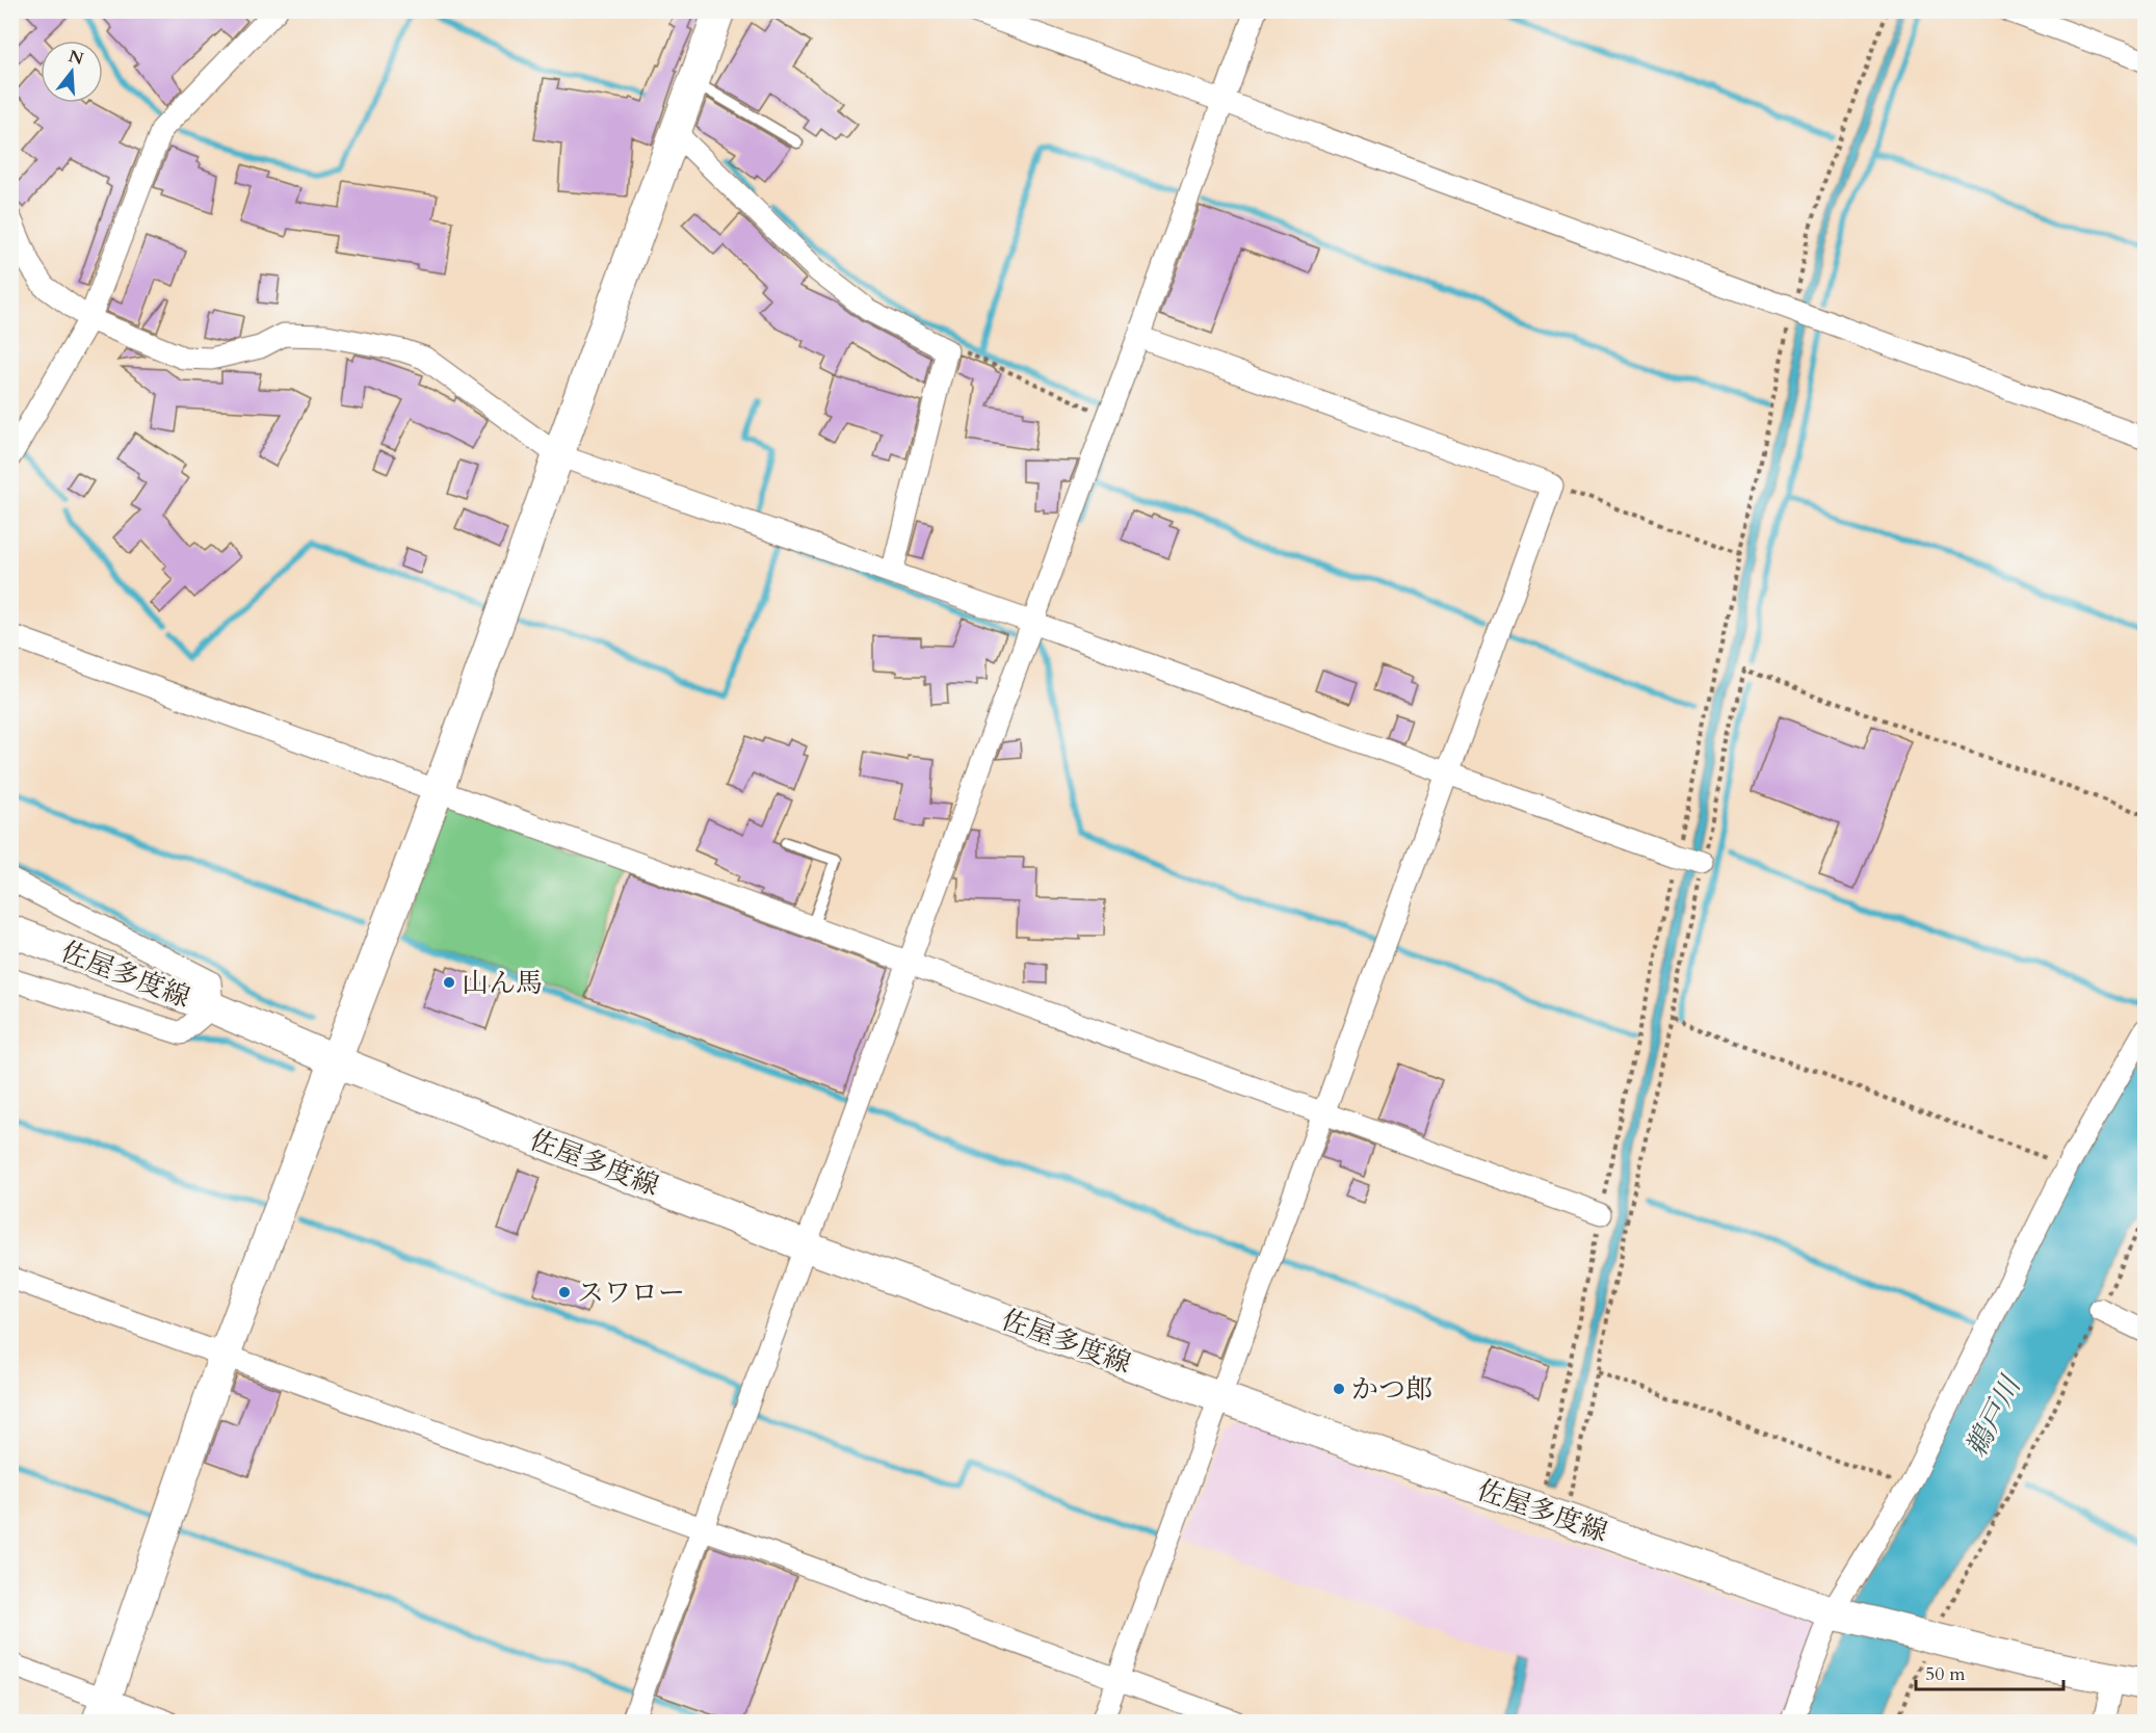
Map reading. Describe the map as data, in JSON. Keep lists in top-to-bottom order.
{
  "streets": {
    "main road": ["佐屋多度線"]
  },
  "water": ["鵜戸川"],
  "places": ["山ん馬", "スワロー", "かつ郎"],
  "scale_bar": "50 m",
  "north": "top"
}
